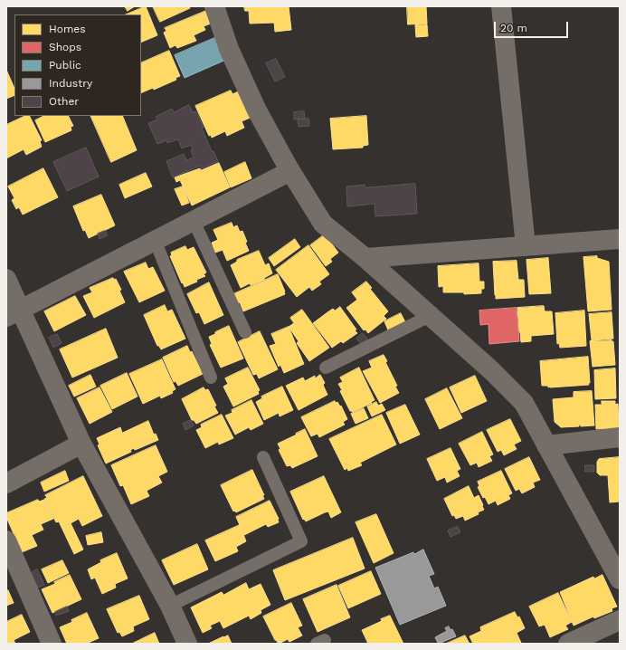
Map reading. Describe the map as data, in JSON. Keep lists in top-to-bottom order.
{
  "legend": [
    "Homes",
    "Shops",
    "Public",
    "Industry",
    "Other"
  ],
  "scale_bar": "20 m"
}
